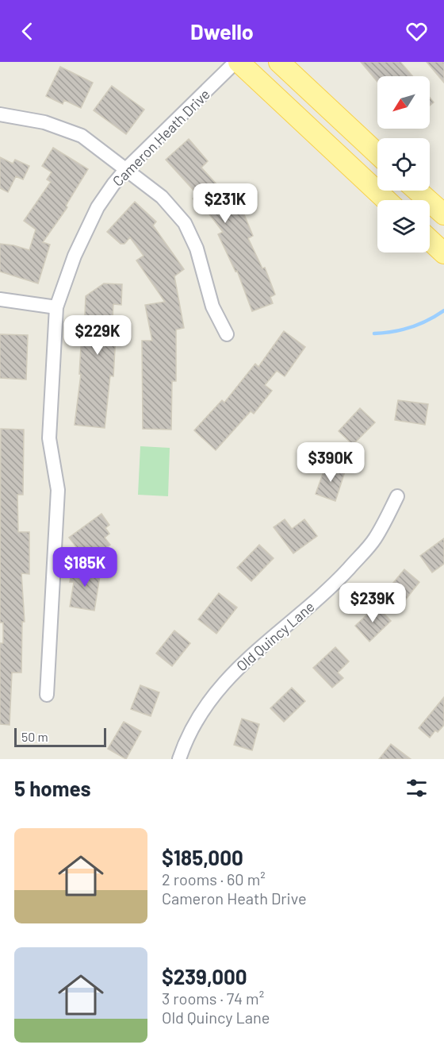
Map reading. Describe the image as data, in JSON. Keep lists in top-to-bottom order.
{
  "streets": {
    "street": ["Cameron Heath Drive", "Old Quincy Lane"]
  },
  "scale_bar": "50 m",
  "north": "bottom left",
  "page": {
    "header": "Dwello",
    "price": [
      "$231K",
      "$229K",
      "$390K",
      "$185K",
      "$239K"
    ],
    "scale": "50 m",
    "heading": "5 homes",
    "list": [
      {
        "name": "$185,000",
        "note": "2 rooms · 60 m² · Cameron Heath Drive"
      },
      {
        "name": "$239,000",
        "note": "3 rooms · 74 m² · Old Quincy Lane"
      }
    ]
  }
}
